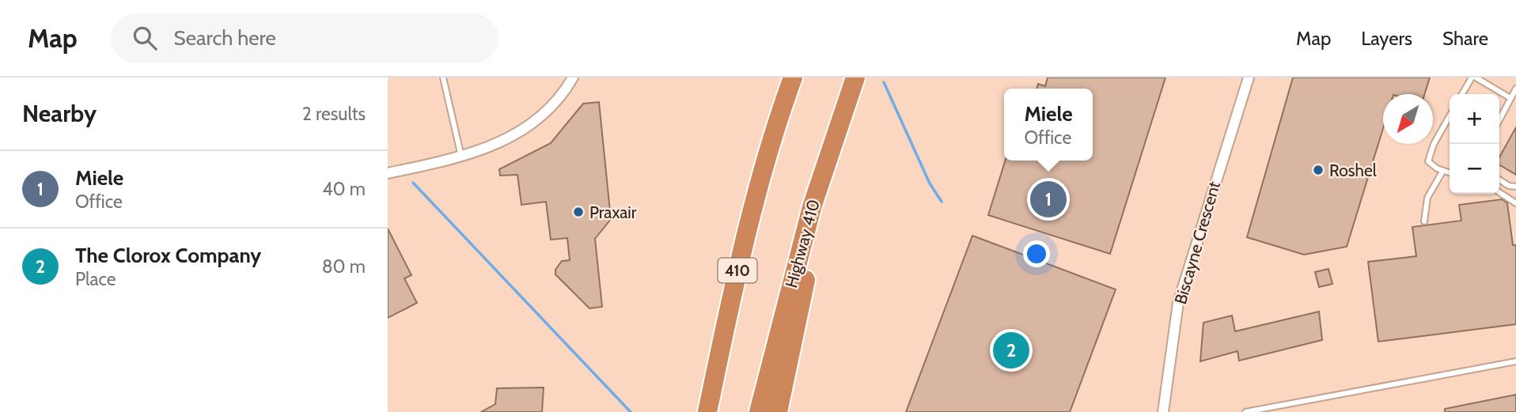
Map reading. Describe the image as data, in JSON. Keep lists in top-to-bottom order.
{
  "streets": {
    "highway": ["Highway 410", "410"],
    "street": ["Biscayne Crescent"]
  },
  "places": ["Roshel", "Praxair"],
  "north": "bottom left",
  "page": {
    "header": "Map",
    "search": "Search here",
    "nav": ["Map", "Layers", "Share"],
    "heading": ["Nearby", "2 results"],
    "popup": ["Miele", "Office"],
    "map_buttons": ["+", "−"],
    "list": [
      {
        "mark": "1",
        "name": "Miele",
        "note": "Office",
        "value": "40 m"
      },
      {
        "mark": "2",
        "name": "The Clorox Company",
        "note": "Place",
        "value": "80 m"
      }
    ],
    "pins": ["1", "2"]
  }
}
